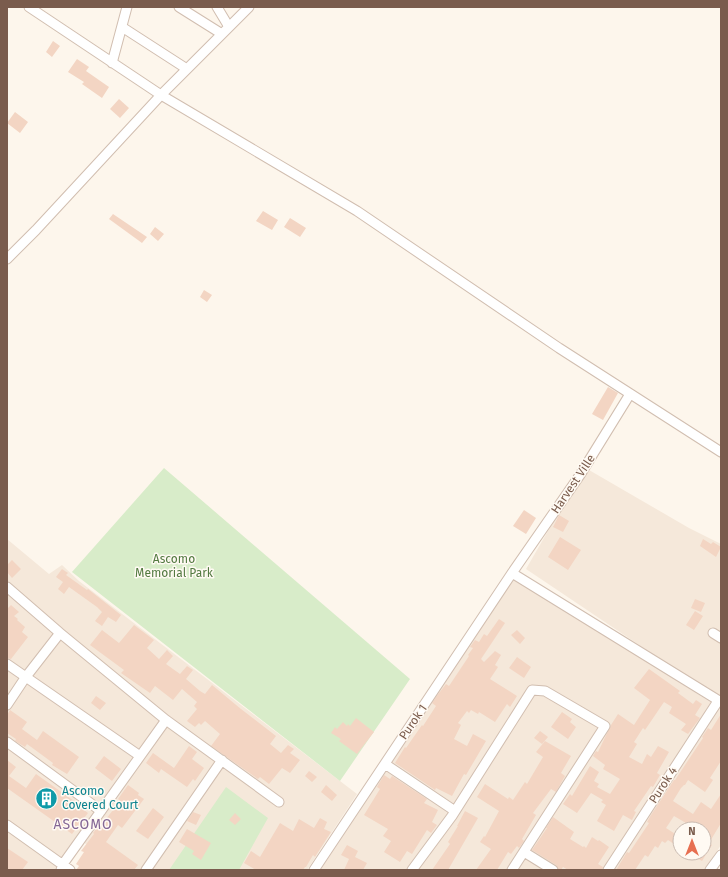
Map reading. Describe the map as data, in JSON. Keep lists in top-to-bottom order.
{
  "streets": {
    "street": ["Harvest Ville", "Purok 1", "Purok 4"]
  },
  "crossings": [
    ["Harvest Ville", "Purok 1"]
  ],
  "districts": ["ASCOMO"],
  "parks": ["Ascomo Memorial Park"],
  "places": {
    "building": ["Ascomo Covered Court"]
  },
  "north": "top"
}
